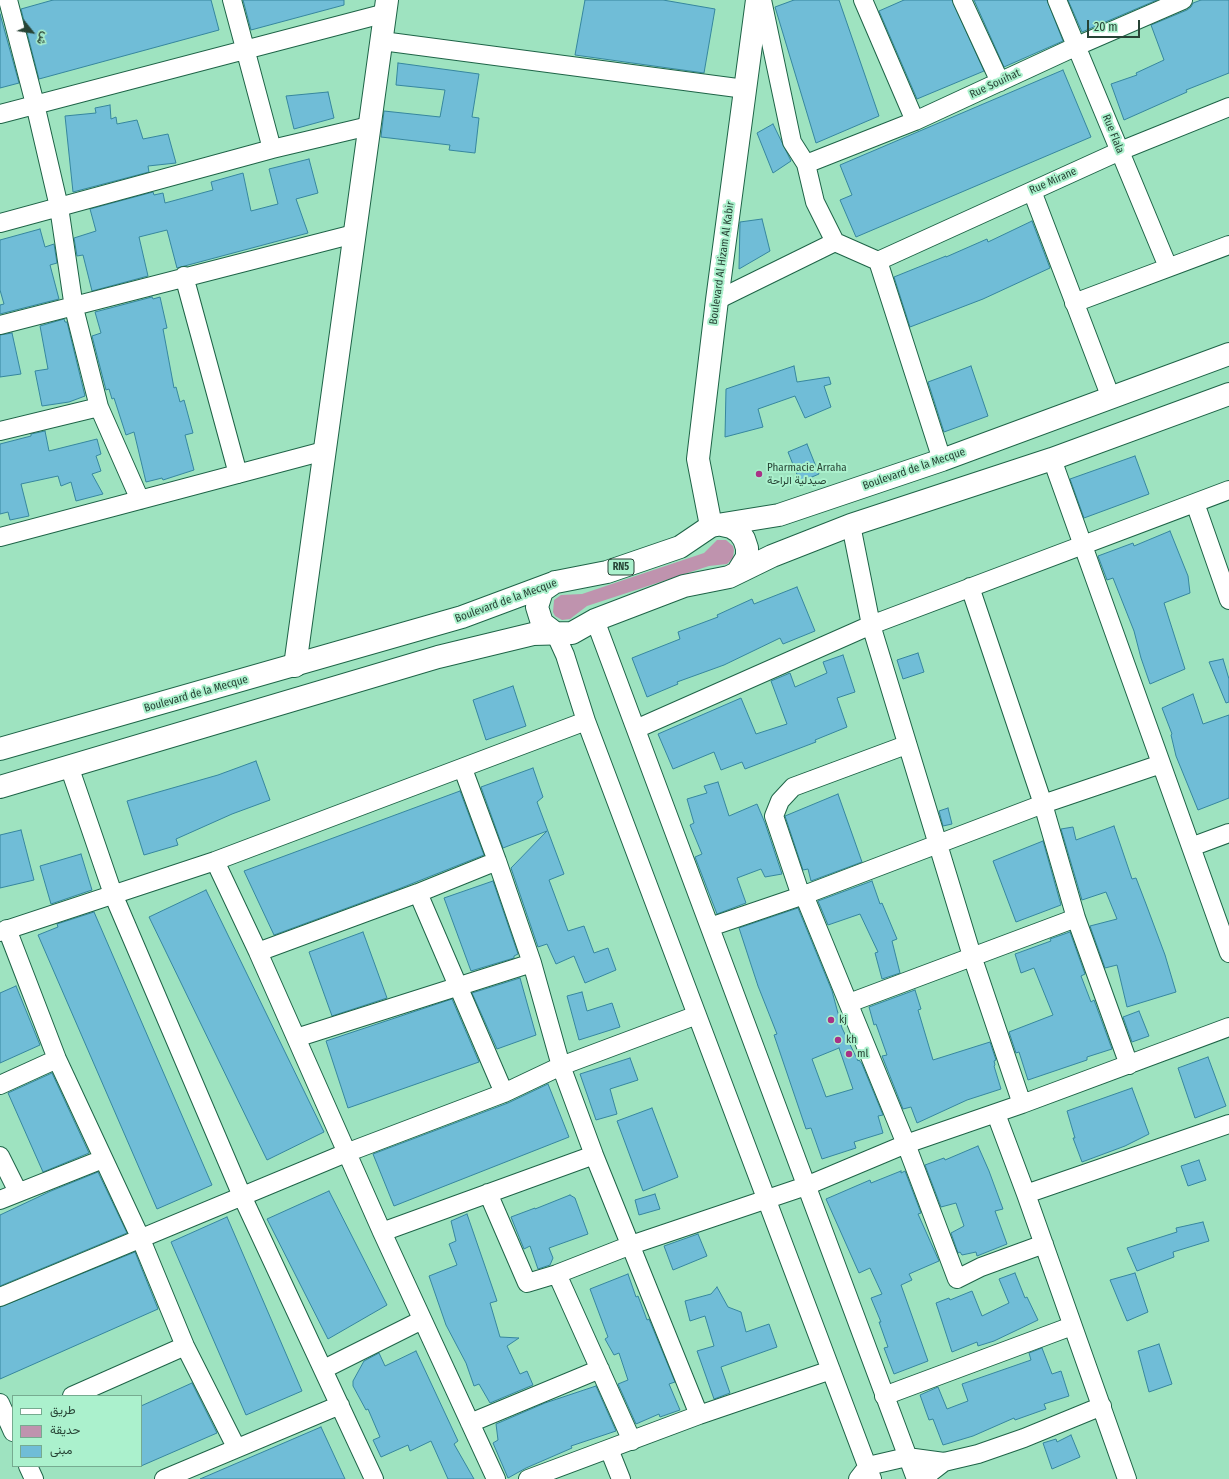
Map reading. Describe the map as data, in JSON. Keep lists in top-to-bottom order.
{
  "streets": {
    "main road": ["Boulevard Al Hizam Al Kabir", "Boulevard de la Mecque", "RN5"],
    "street": ["Rue Souihat", "Rue Flala", "Rue Mirane"]
  },
  "crossings": [
    ["Rue Souihat", "Rue Flala"],
    ["Rue Flala", "Rue Mirane"],
    ["Boulevard Al Hizam Al Kabir", "Boulevard de la Mecque"]
  ],
  "places": [
    "Pharmacie Arraha صيدلية الراحة",
    "kj",
    "kh",
    "ml"
  ],
  "legend": ["طريق", "حديقة", "مبنى"],
  "scale_bar": "20 m",
  "north": "bottom right"
}
